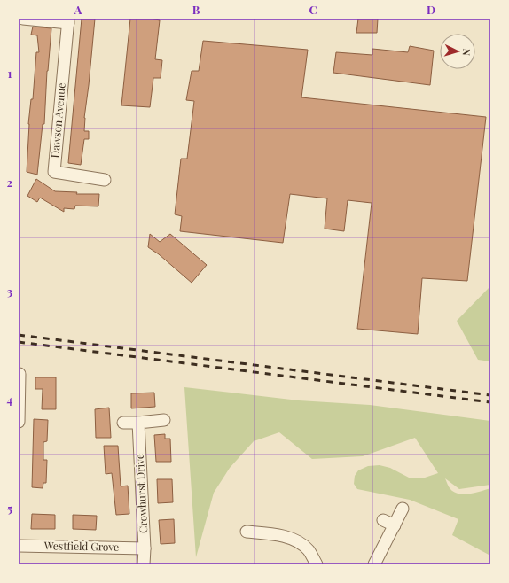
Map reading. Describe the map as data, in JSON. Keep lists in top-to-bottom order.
{
  "streets": {
    "street": ["Dawson Avenue", "Crowhurst Drive", "Westfield Grove"]
  },
  "crossings": [
    ["Crowhurst Drive", "Westfield Grove"]
  ],
  "north": "right",
  "grid": {
    "columns": [
      "A",
      "B",
      "C",
      "D"
    ],
    "rows": [
      "1",
      "2",
      "3",
      "4",
      "5"
    ]
  }
}
